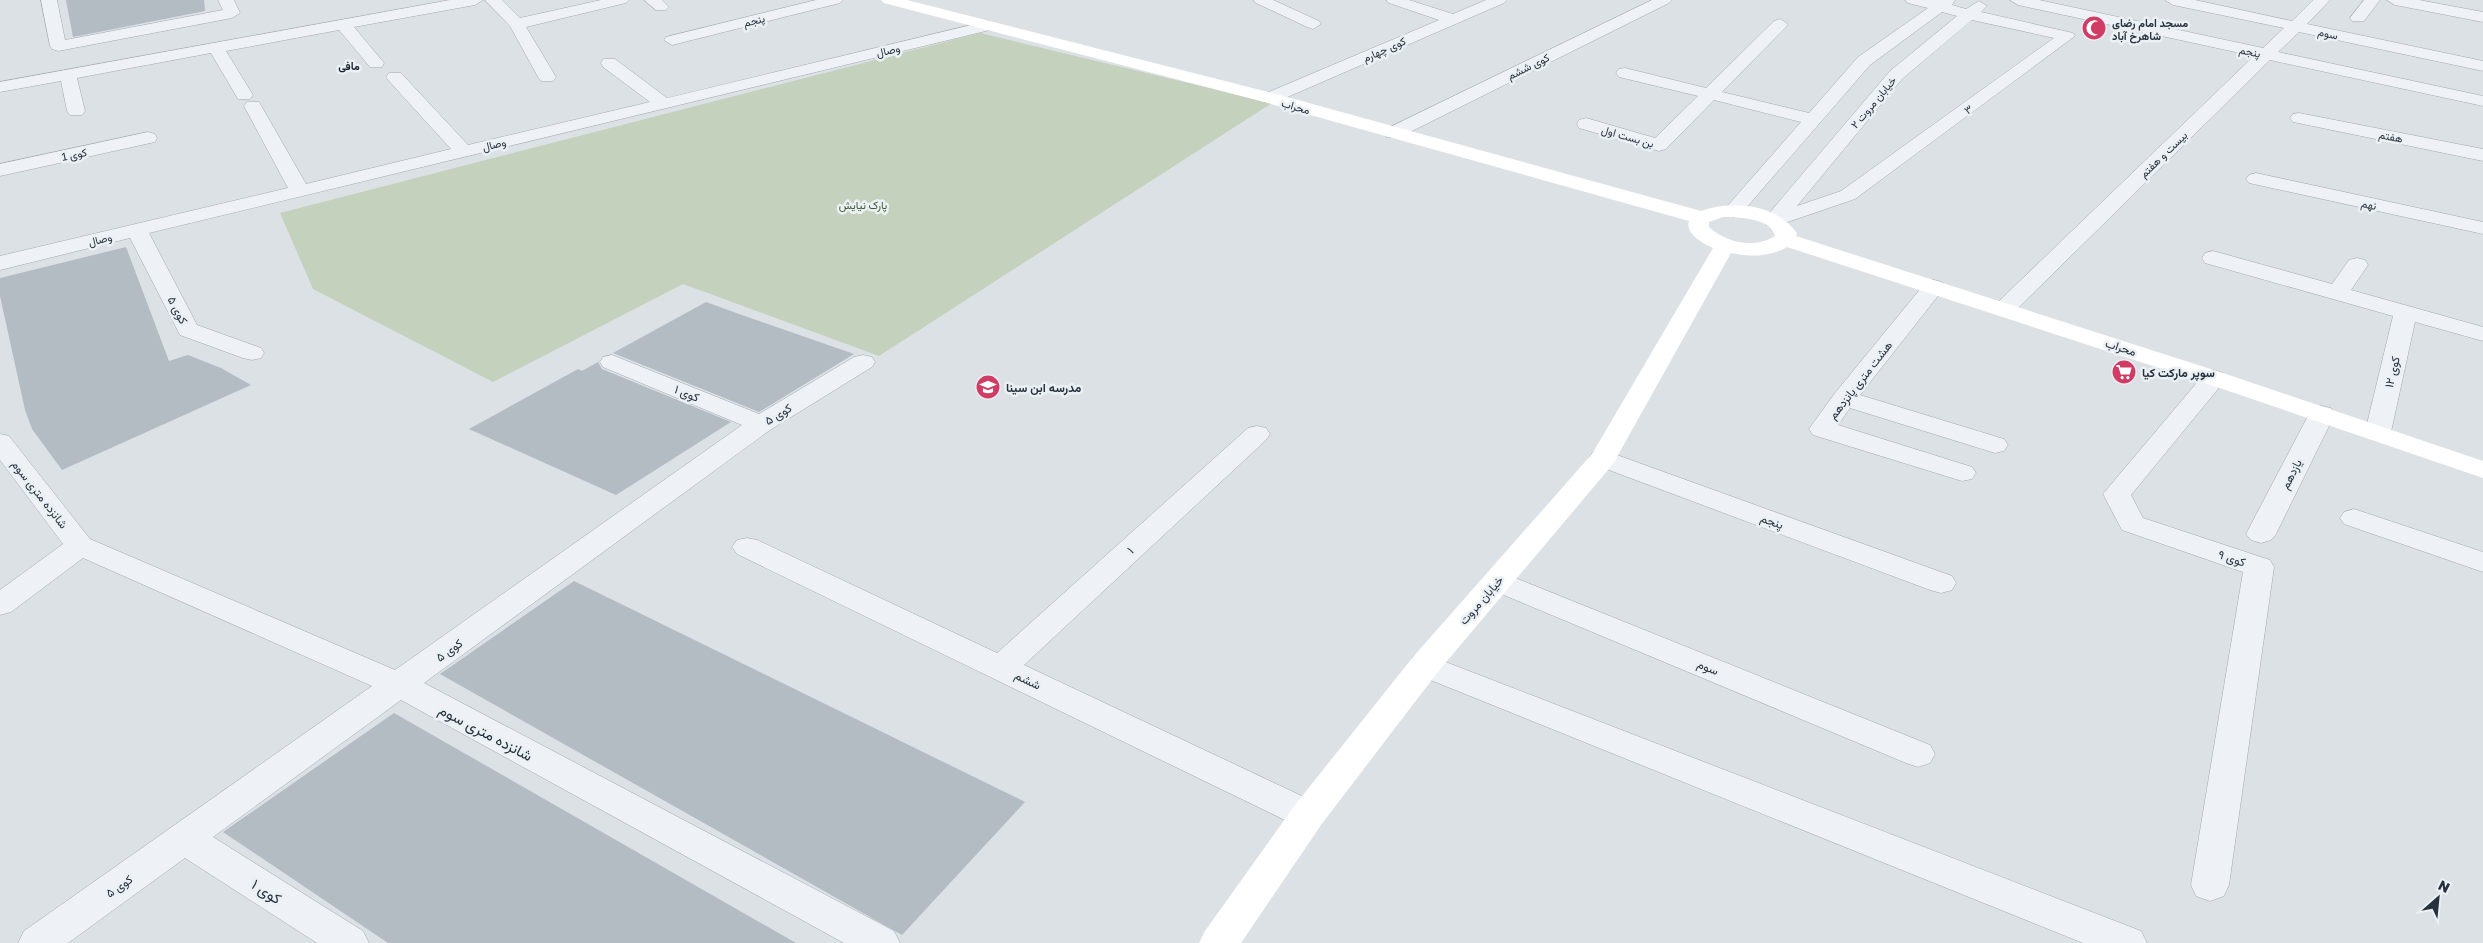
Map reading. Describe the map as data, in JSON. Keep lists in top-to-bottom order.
{
  "streets": {
    "street": [
      "پنجم",
      "سوم",
      "کوی چهارم",
      "وصال",
      "کوی ششم",
      "خیابان مروت ۲",
      "محراب",
      "۳",
      "بن بست اول",
      "هفتم",
      "کوی 1",
      "بیست و هفتم",
      "نهم",
      "کوی ۵",
      "کوی ۱۲",
      "هشت متری پانزدهم",
      "کوی ۱",
      "یازدهم",
      "شانزده متری سوم",
      "۱",
      "کوی ۹",
      "خیابان مروت",
      "ششم"
    ]
  },
  "crossings": [
    ["پنجم", "بیست و هفتم"],
    ["پنجم", "خیابان مروت"],
    ["سوم", "بیست و هفتم"],
    ["سوم", "خیابان مروت"],
    ["کوی چهارم", "محراب"],
    ["وصال", "محراب"],
    ["وصال", "کوی ۵"],
    ["کوی ششم", "محراب"],
    ["خیابان مروت ۲", "محراب"],
    ["خیابان مروت ۲", "۳"],
    ["محراب", "۳"],
    ["محراب", "بیست و هفتم"],
    ["محراب", "کوی ۱۲"],
    ["محراب", "هشت متری پانزدهم"],
    ["محراب", "یازدهم"],
    ["محراب", "کوی ۹"],
    ["کوی ۵", "کوی ۱"],
    ["کوی ۵", "شانزده متری سوم"],
    ["۱", "ششم"],
    ["خیابان مروت", "ششم"]
  ],
  "districts": ["مافی"],
  "parks": ["پارک نیایش"],
  "places": {
    "mosque": ["مسجد امام رضای شاهرخ آباد"],
    "supermarket": ["سوپر مارکت کیا"],
    "school or university": ["مدرسه ابن سینا"]
  },
  "north": "top right"
}
